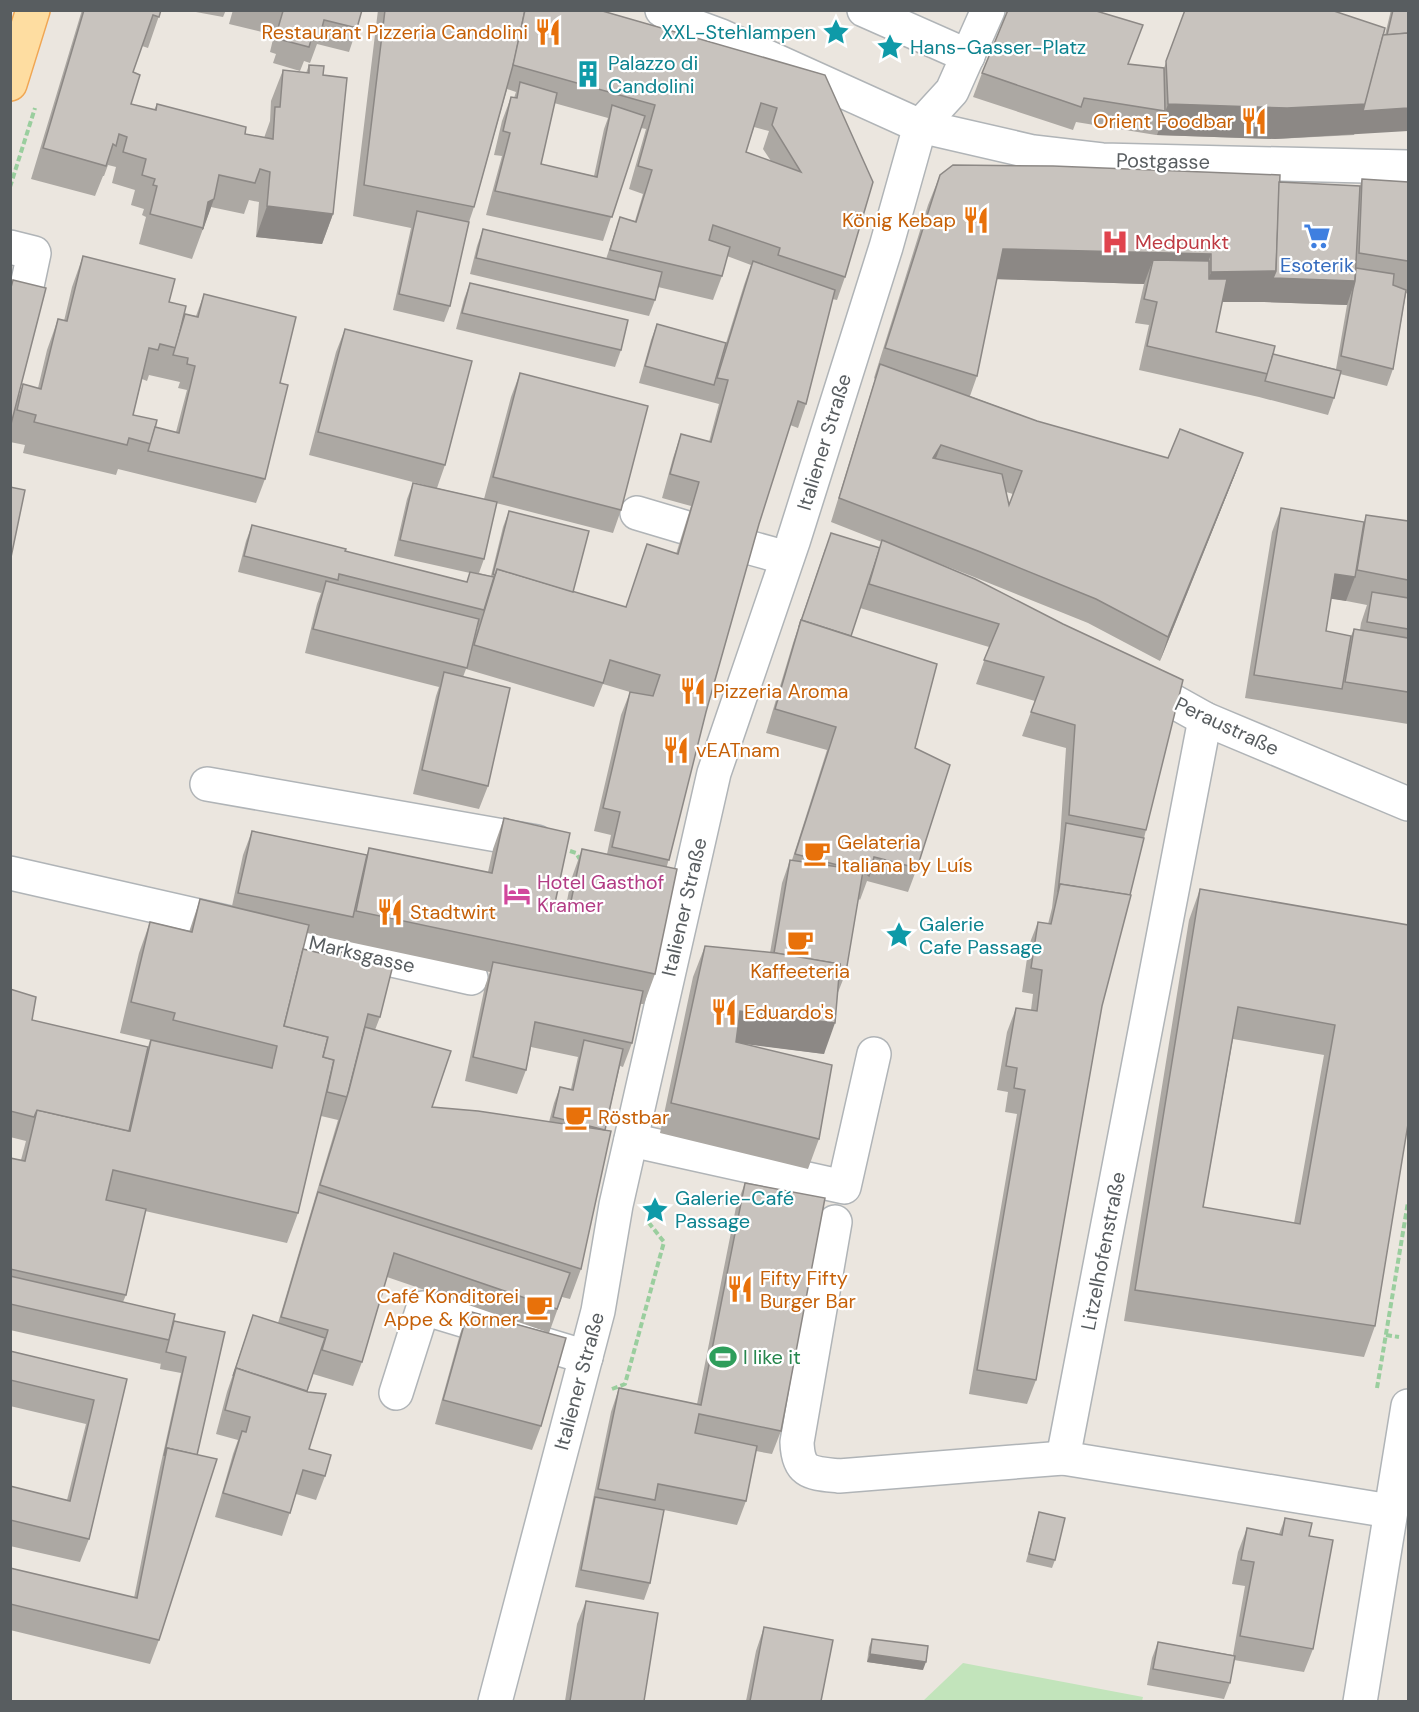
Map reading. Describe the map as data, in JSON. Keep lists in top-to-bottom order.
{
  "streets": {
    "street": [
      "Postgasse",
      "Italiener Straße",
      "Peraustraße",
      "Marksgasse",
      "Litzelhofenstraße"
    ]
  },
  "crossings": [
    ["Postgasse", "Italiener Straße"],
    ["Peraustraße", "Litzelhofenstraße"]
  ],
  "places": {
    "restaurant": [
      "Restaurant Pizzeria Candolini",
      "Orient Foodbar",
      "König Kebap",
      "Pizzeria Aroma",
      "vEATnam",
      "Stadtwirt",
      "Eduardo's",
      "Fifty Fifty Burger Bar"
    ],
    "place": [
      "XXL-Stehlampen",
      "Hans-Gasser-Platz",
      "Galerie Cafe Passage",
      "Galerie-Café Passage"
    ],
    "building": ["Palazzo di Candolini"],
    "supermarket": ["Esoterik"],
    "hospital": ["Medpunkt"],
    "cafe": [
      "Gelateria Italiana by Luís",
      "Kaffeeteria",
      "Röstbar",
      "Café Konditorei Appe & Korner"
    ],
    "hotel": ["Hotel Gasthof Kramer"],
    "sports": ["I like it"]
  }
}
